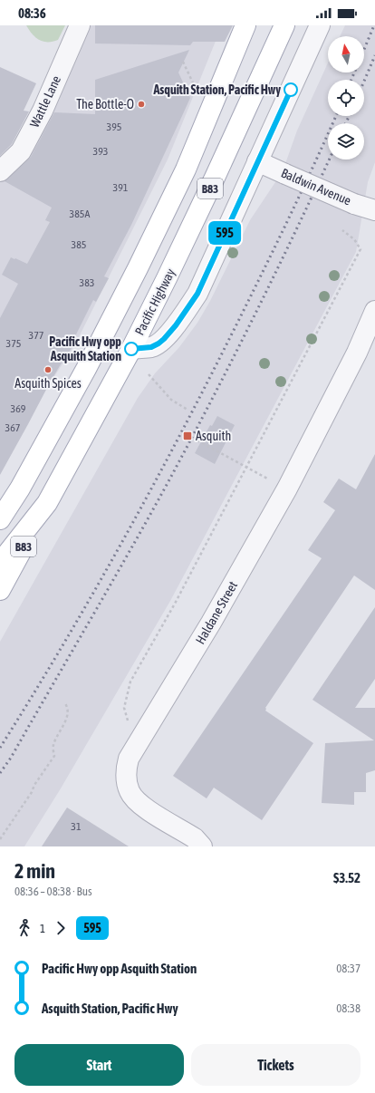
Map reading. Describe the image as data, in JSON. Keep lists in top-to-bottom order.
{
  "streets": {
    "main road": ["B83", "Pacific Highway"],
    "street": ["Wattle Lane", "Baldwin Avenue", "Haldane Street"]
  },
  "crossings": [
    ["B83", "Pacific Highway"]
  ],
  "places": {
    "other": [
      "Asquith Station, Pacific Hwy",
      "The Bottle-O",
      "Pacific Hwy opp Asquith Station",
      "Asquith Spices"
    ],
    "transit": ["Asquith"]
  },
  "lines": ["bus line 595"],
  "house_numbers": [
    "395",
    "393",
    "391",
    "385A",
    "385",
    "383",
    "377",
    "375",
    "369",
    "367",
    "31"
  ],
  "north": "top",
  "page": {
    "status": "08:36",
    "on_map": "595",
    "heading": ["2 min", "08:36 – 08:38 · Bus", "$3.52"],
    "legs": ["1", "595"],
    "list": [
      {
        "name": "Pacific Hwy opp Asquith Station",
        "value": "08:37"
      },
      {
        "name": "Asquith Station, Pacific Hwy",
        "value": "08:38"
      }
    ],
    "buttons": ["Start", "Tickets"]
  }
}
